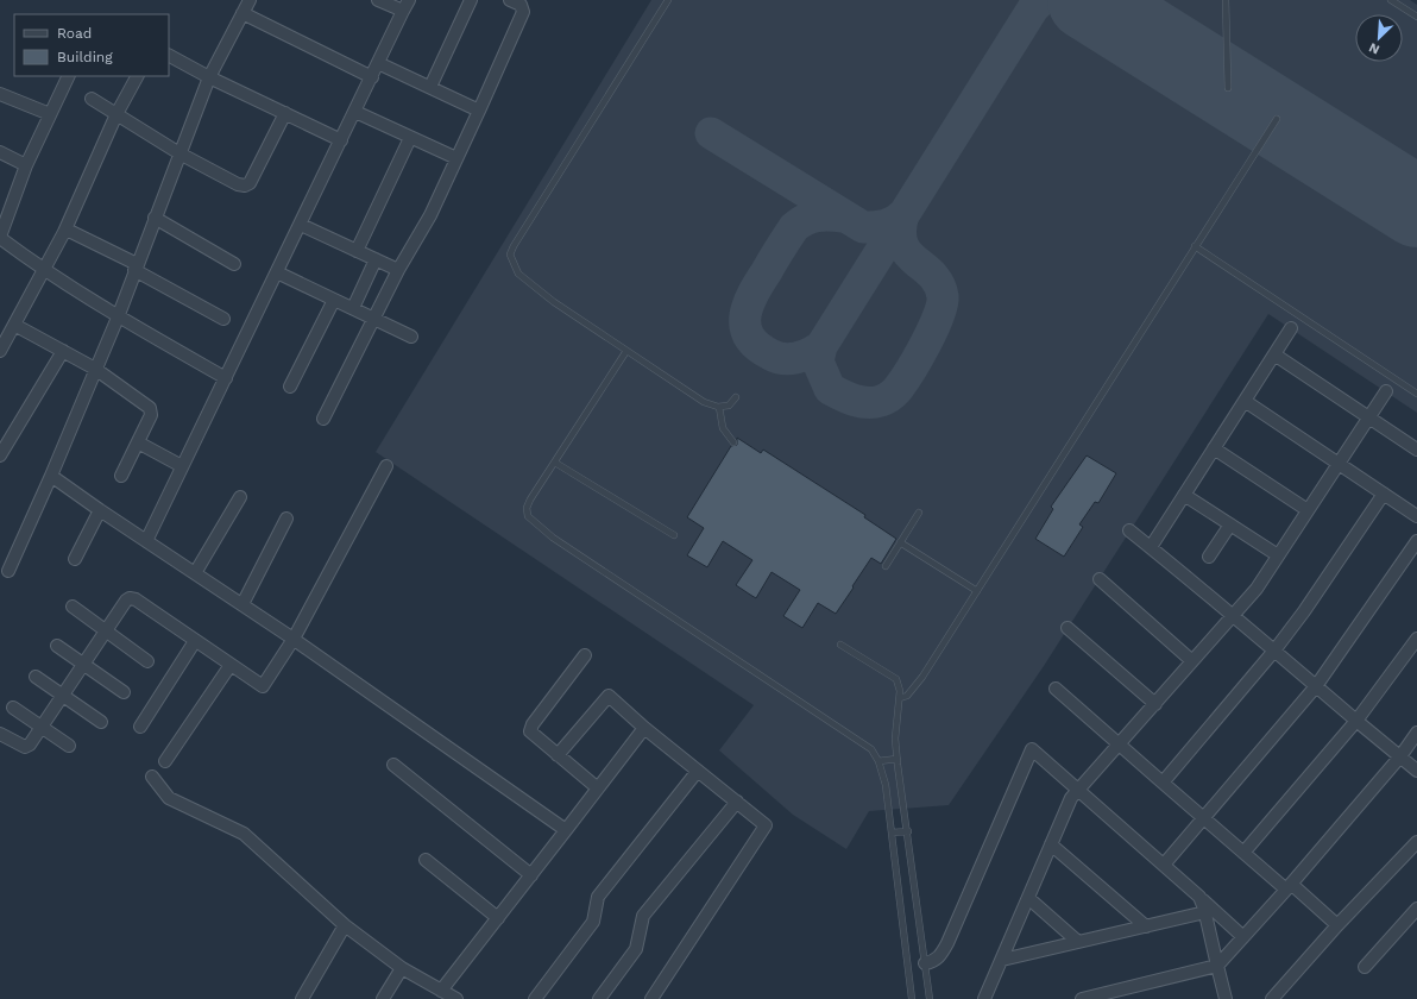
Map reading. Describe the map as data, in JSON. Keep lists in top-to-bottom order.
{
  "legend": ["Road", "Building"],
  "north": "bottom left"
}
